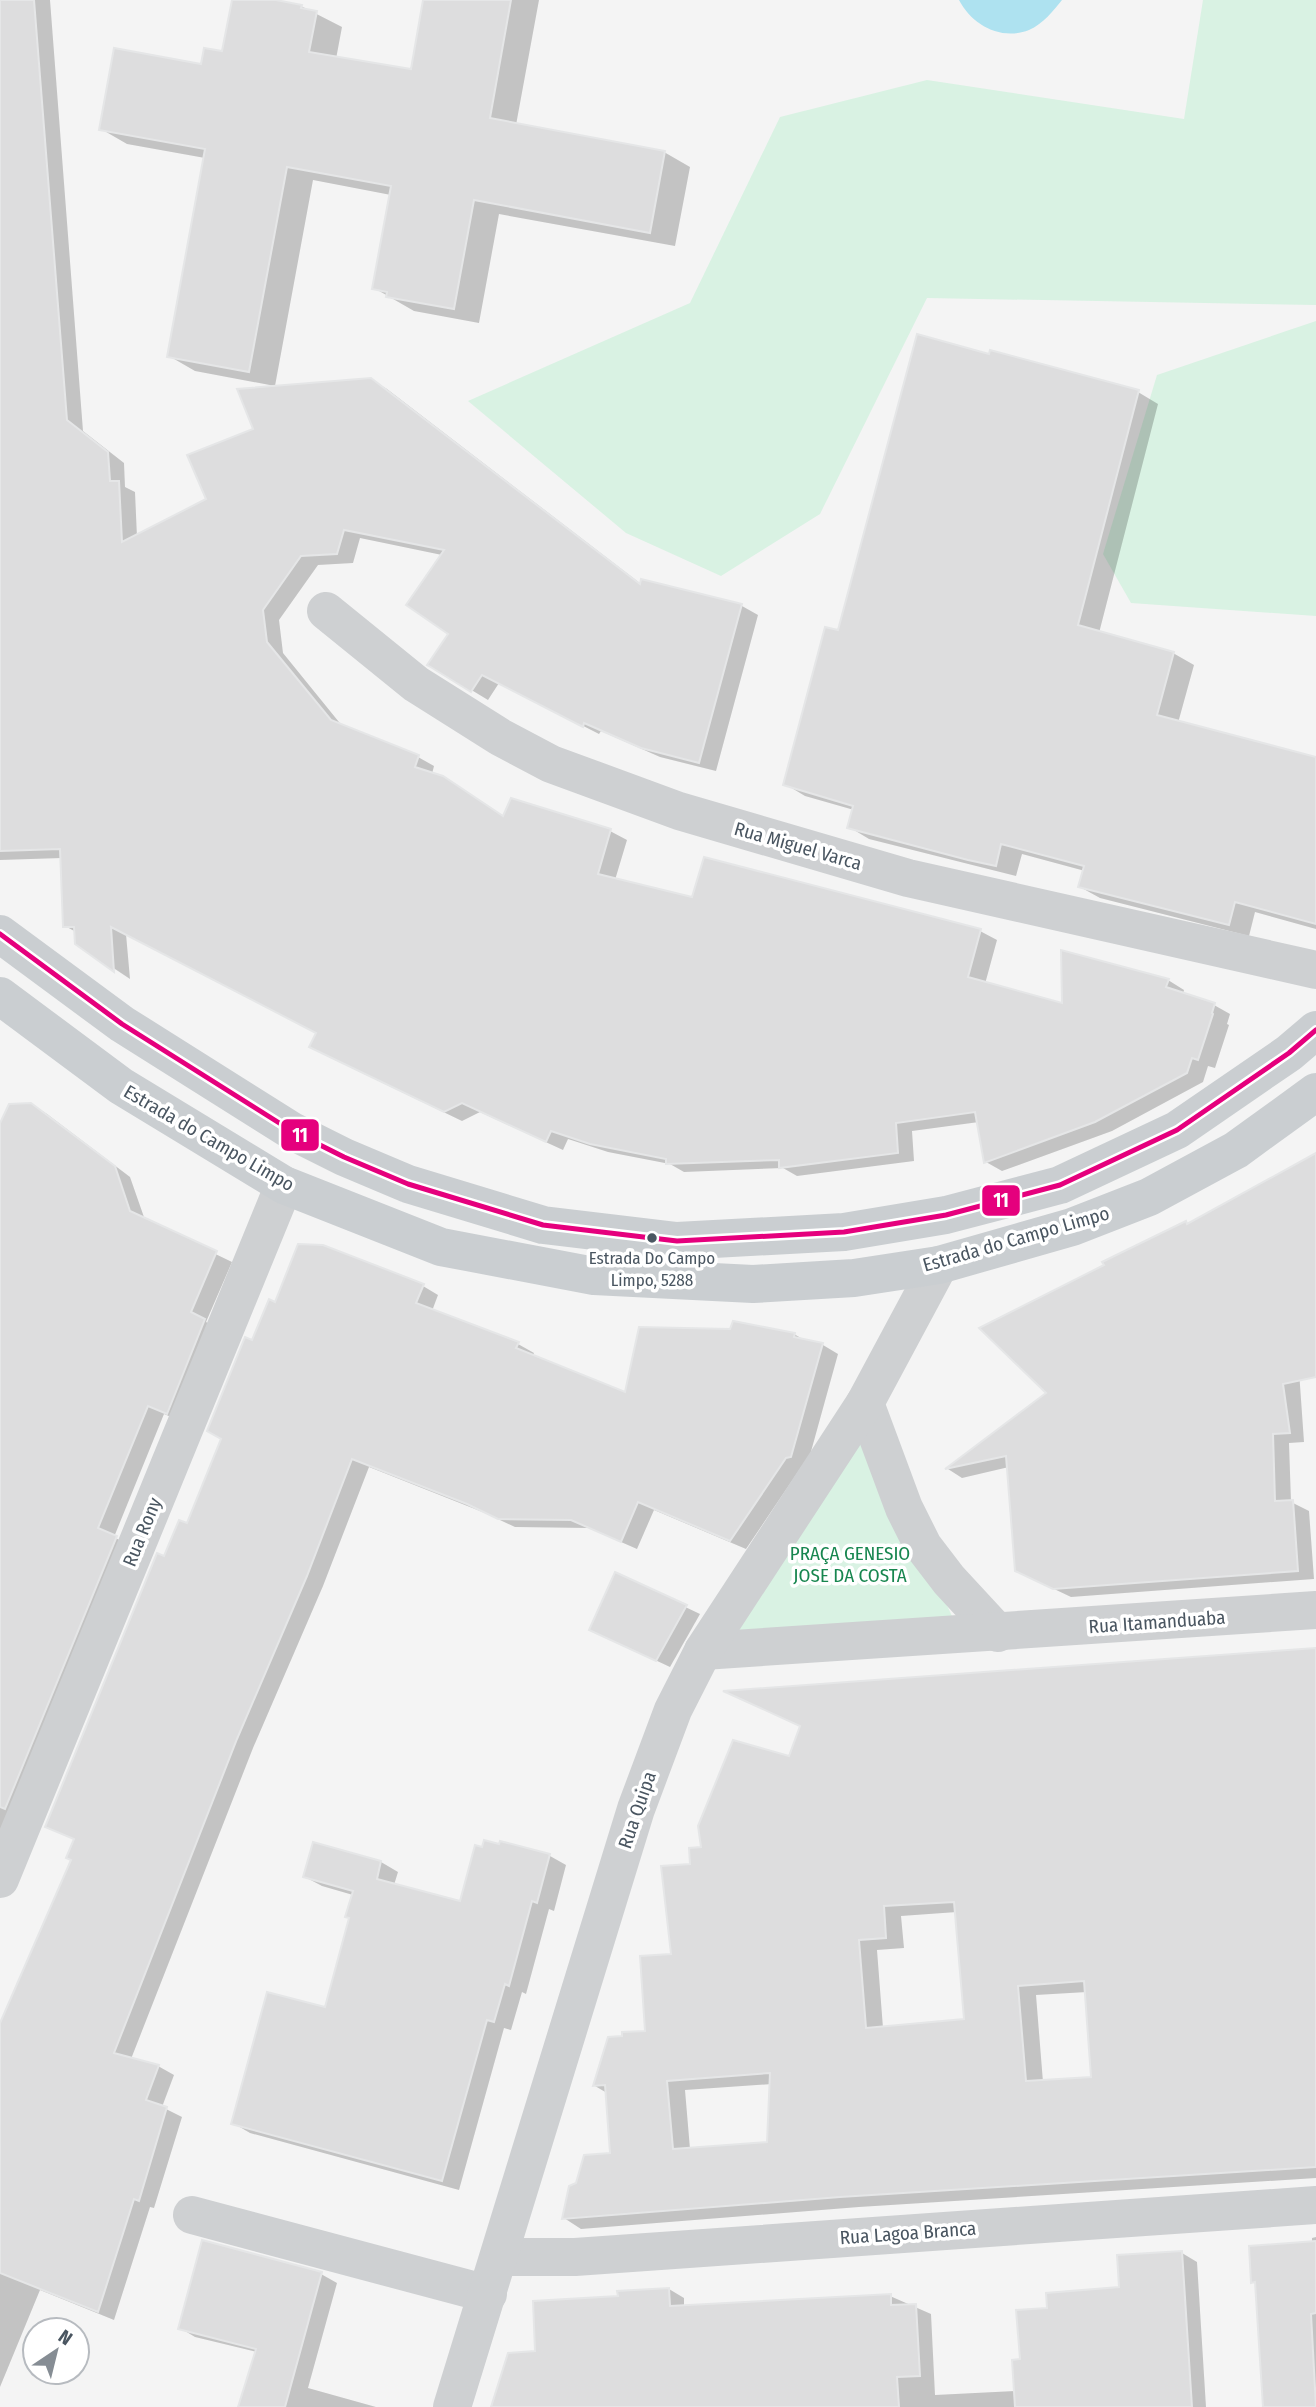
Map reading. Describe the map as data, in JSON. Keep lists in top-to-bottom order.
{
  "streets": {
    "main road": ["Estrada do Campo Limpo"],
    "street": [
      "Rua Miguel Varca",
      "Rua Rony",
      "Rua Itamanduaba",
      "Rua Quipa",
      "Rua Lagoa Branca"
    ]
  },
  "crossings": [
    ["Estrada do Campo Limpo", "Rua Rony"],
    ["Estrada do Campo Limpo", "Rua Quipa"],
    ["Rua Itamanduaba", "Rua Quipa"],
    ["Rua Quipa", "Rua Lagoa Branca"]
  ],
  "parks": ["PRAÇA GENESIO JOSE DA COSTA"],
  "places": ["Estrada Do Campo Limpo, 5288"],
  "lines": ["transit line 11"],
  "north": "top right"
}
